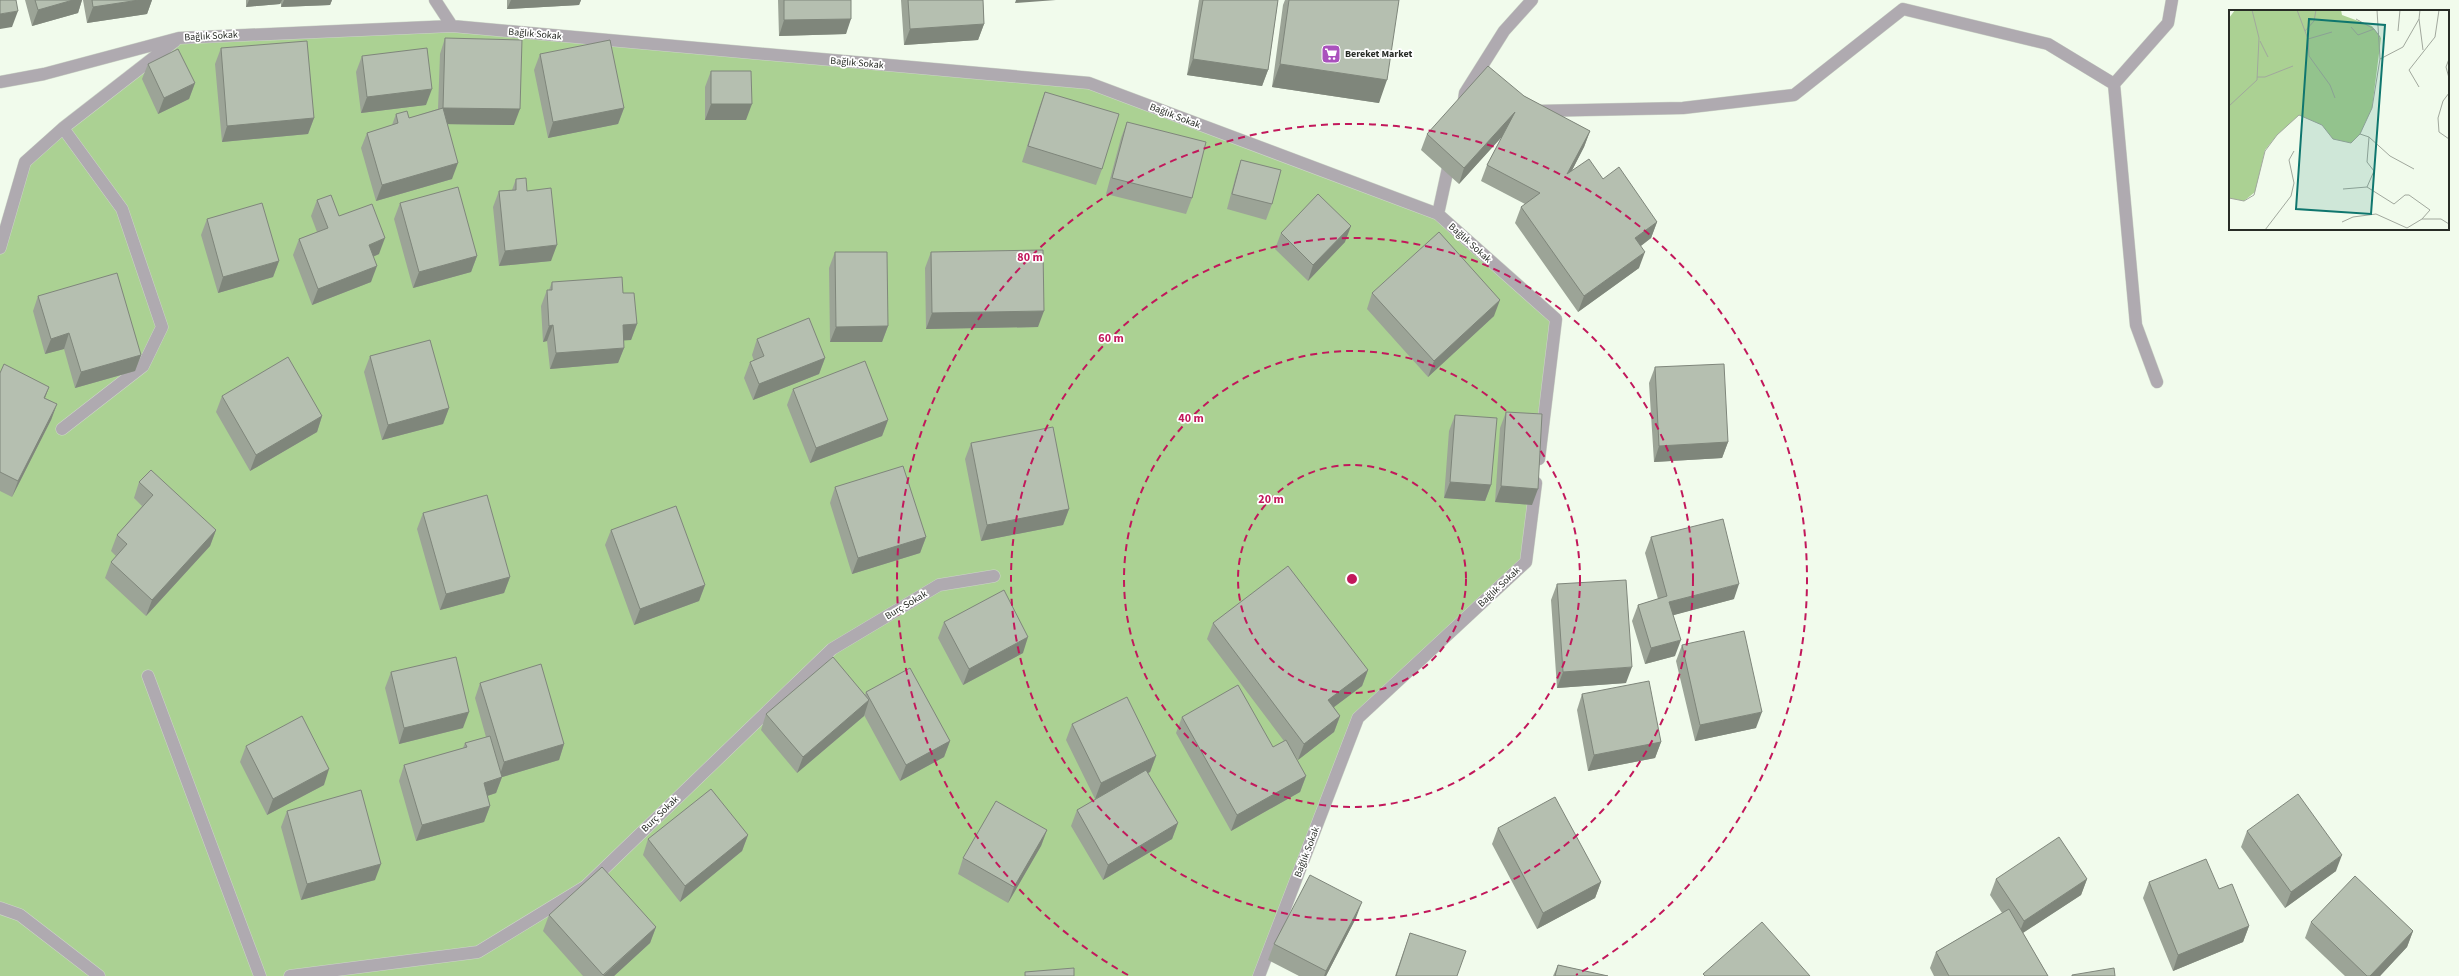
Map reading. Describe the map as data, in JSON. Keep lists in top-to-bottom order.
{
  "streets": {
    "street": ["Bağlık Sokak", "Burç Sokak"]
  },
  "places": {
    "supermarket": ["Bereket Market"]
  },
  "rings": [
    "80 m",
    "60 m",
    "40 m",
    "20 m"
  ]
}
